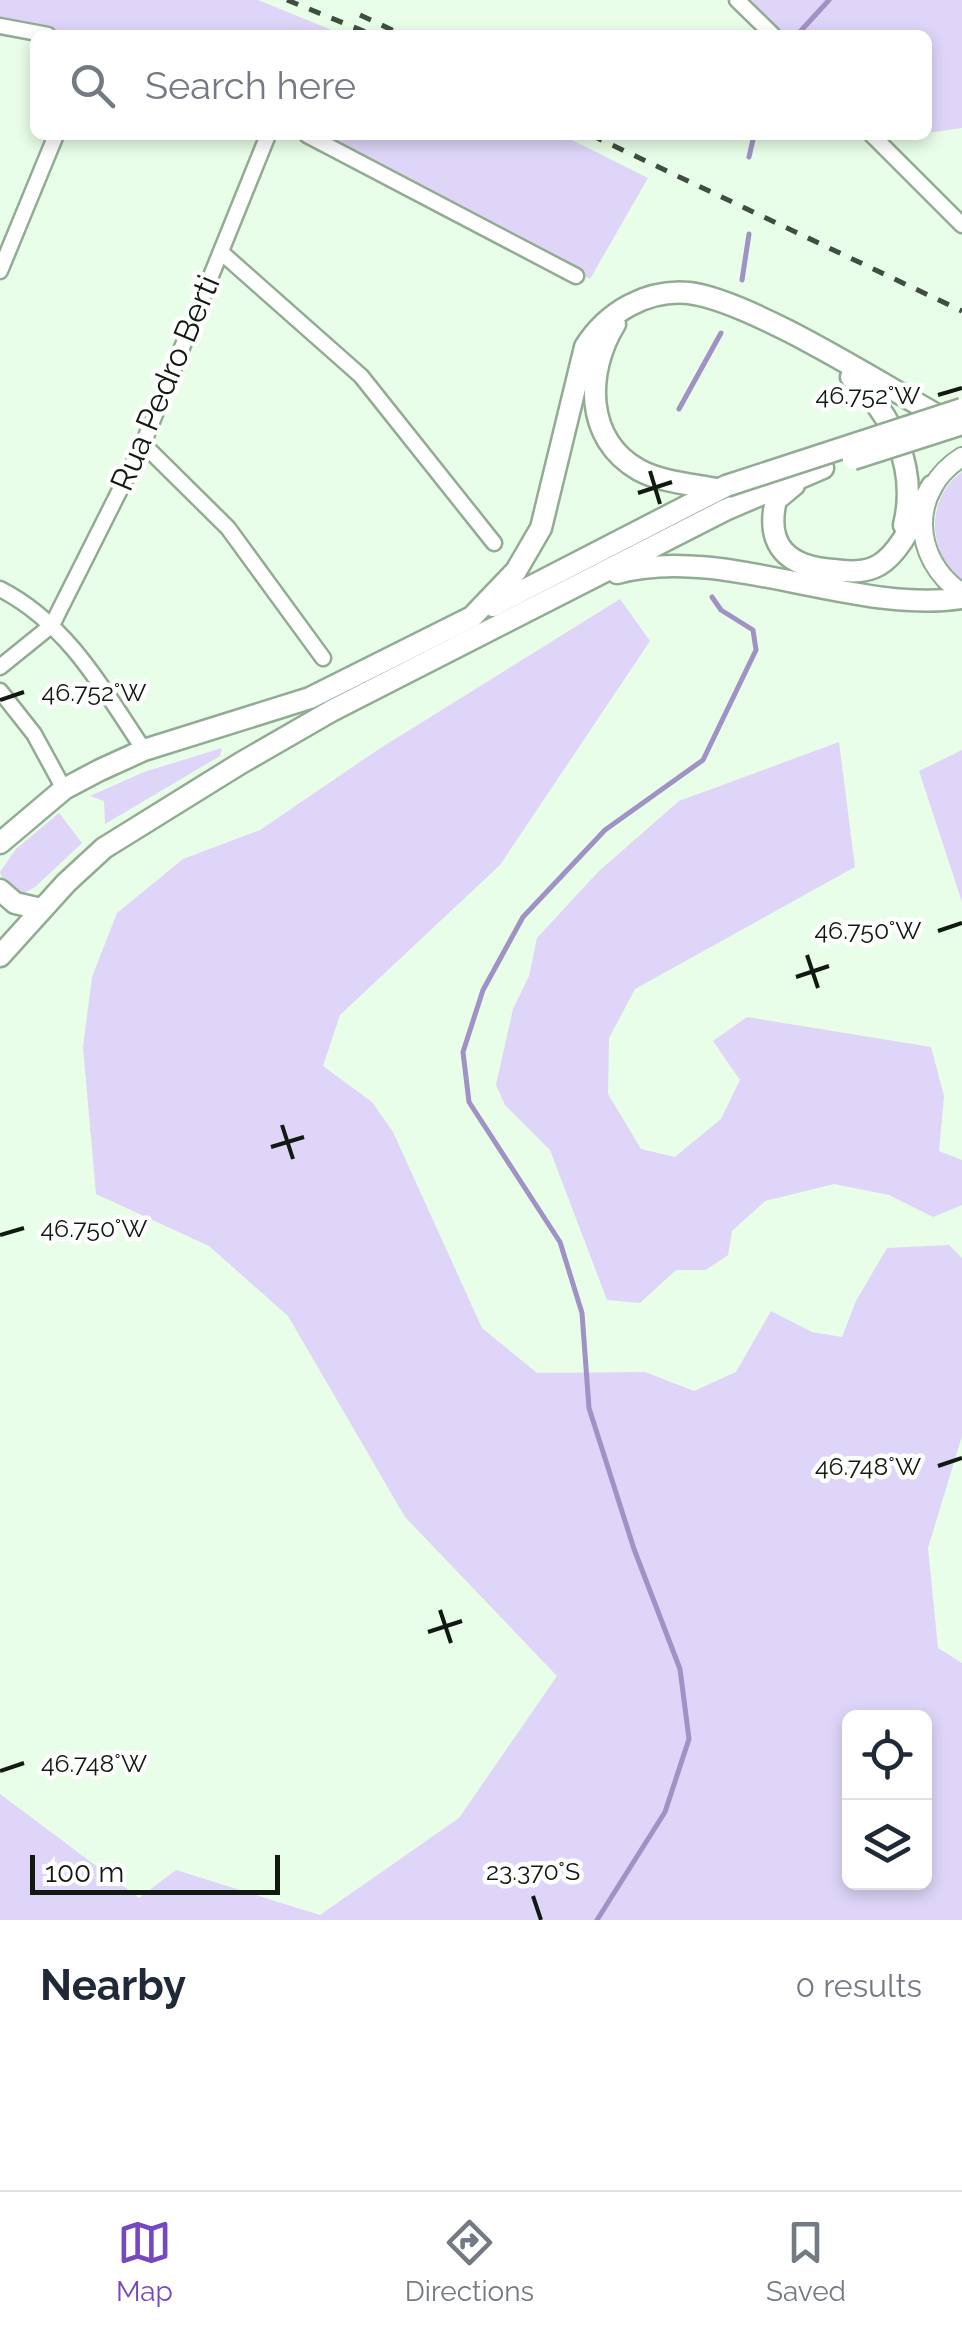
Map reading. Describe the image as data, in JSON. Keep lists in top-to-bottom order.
{
  "streets": {
    "street": ["Rua Pedro Berti"]
  },
  "scale_bar": "100 m",
  "page": {
    "search": "Search here",
    "scale": "100 m",
    "heading": ["Nearby", "0 results"],
    "nav": ["Map", "Directions", "Saved"]
  },
  "coordinates": [
    "46.752°W",
    "46.750°W",
    "46.748°W",
    "23.370°S"
  ]
}
